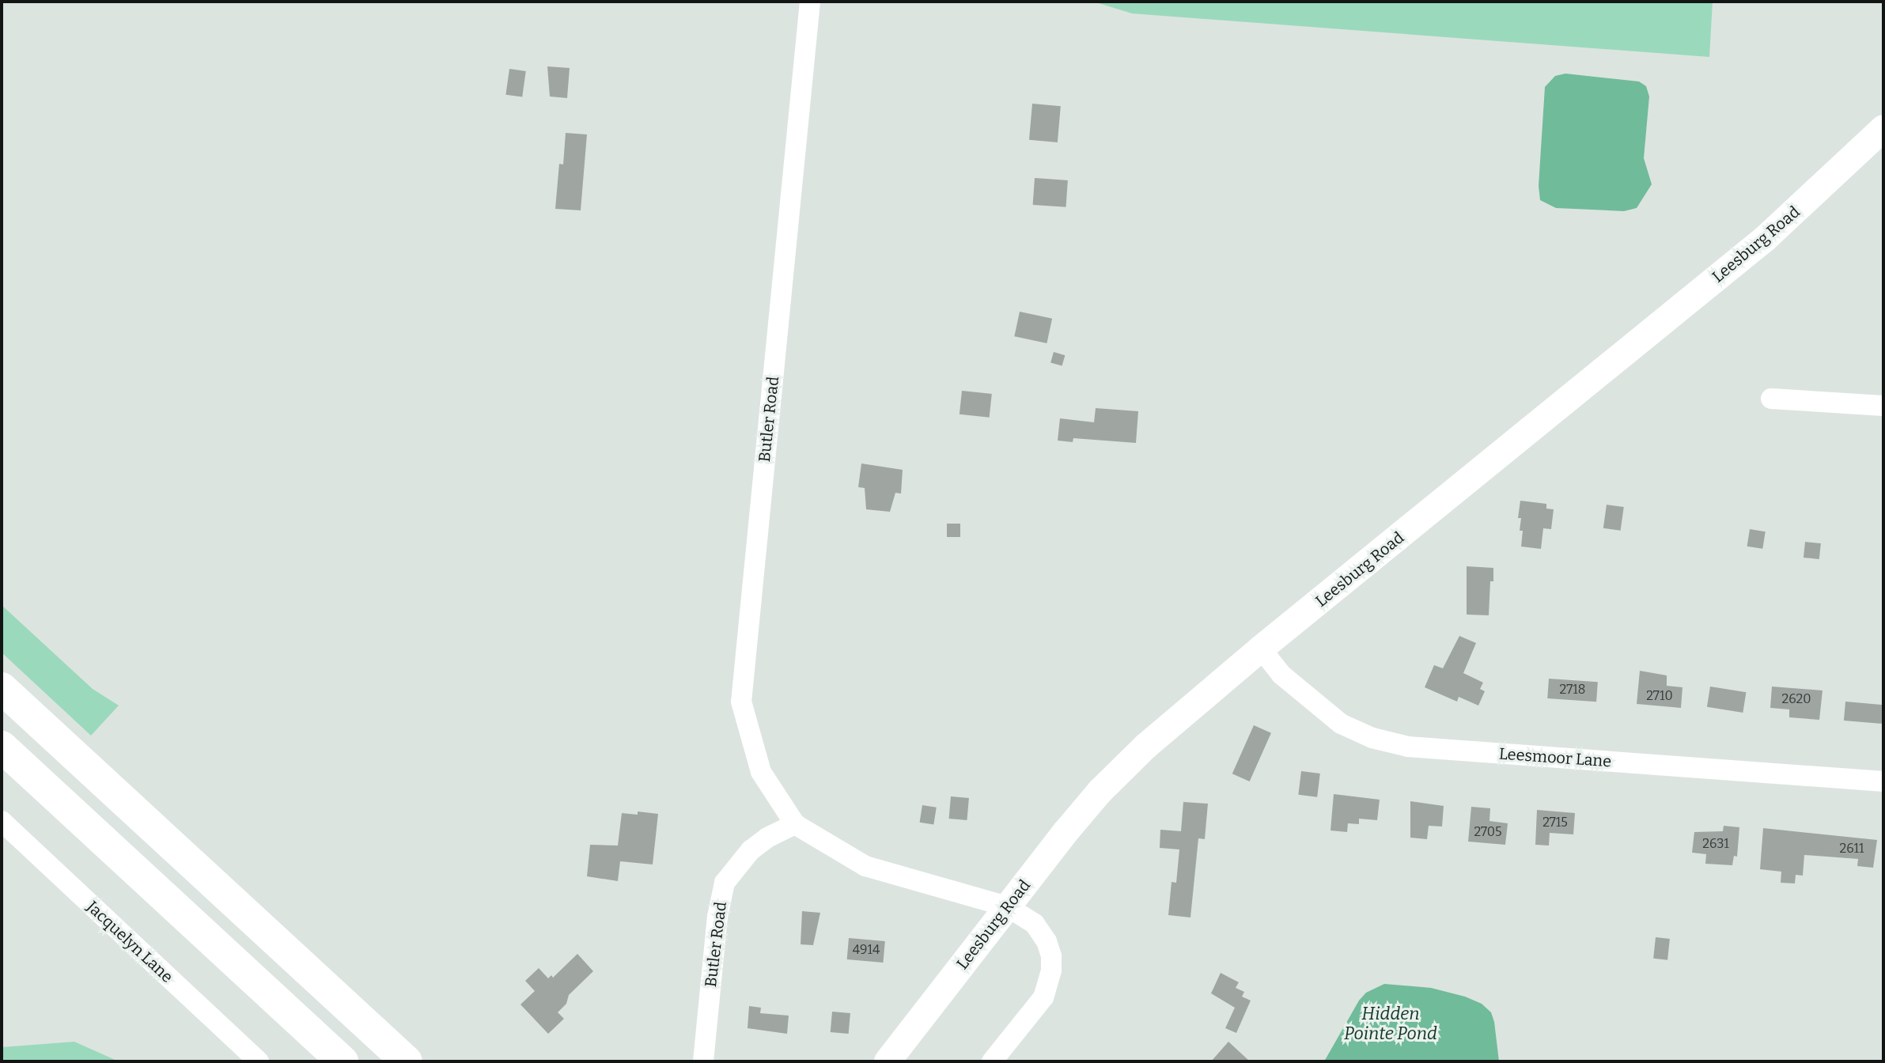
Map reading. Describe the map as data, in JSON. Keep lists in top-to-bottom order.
{
  "streets": {
    "main road": ["Leesburg Road"],
    "street": ["Butler Road", "Leesmoor Lane", "Jacquelyn Lane"]
  },
  "crossings": [
    ["Leesburg Road", "Butler Road"],
    ["Leesburg Road", "Leesmoor Lane"]
  ],
  "water": ["Hidden Pointe Pond"],
  "house_numbers": [
    "2718",
    "2710",
    "2620",
    "2715",
    "2705",
    "2631",
    "2611",
    "4914"
  ]
}
